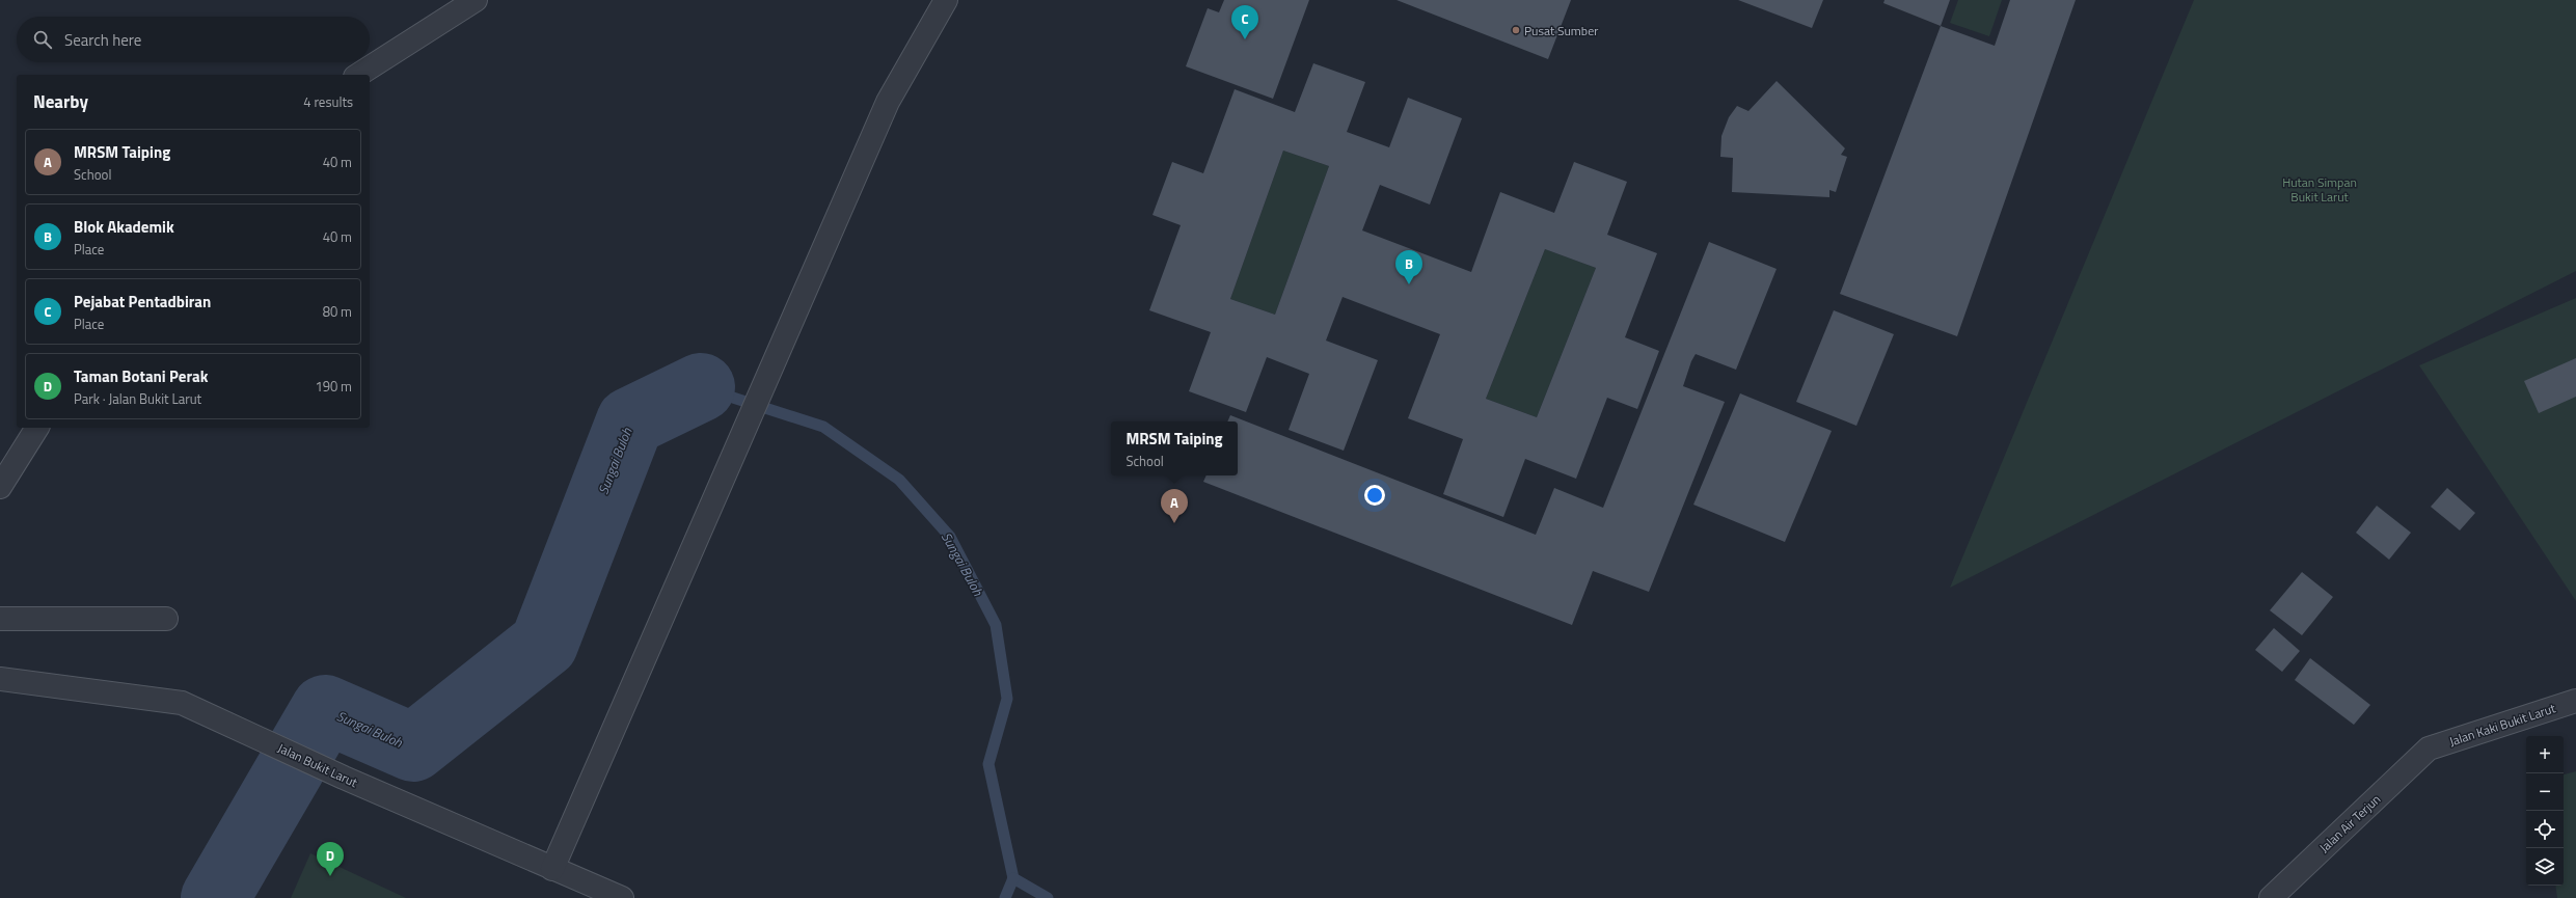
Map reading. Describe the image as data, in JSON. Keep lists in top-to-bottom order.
{
  "streets": {
    "street": ["Jalan Kaki Bukit Larut", "Jalan Bukit Larut", "Jalan Air Terjun"]
  },
  "crossings": [
    ["Jalan Kaki Bukit Larut", "Jalan Air Terjun"]
  ],
  "water": ["Sungai Buloh"],
  "parks": ["Hutan Simpan Bukit Larut"],
  "places": ["Pusat Sumber"],
  "page": {
    "pins": [
      "C",
      "B",
      "A",
      "D"
    ],
    "search": "Search here",
    "heading": ["Nearby", "4 results"],
    "list": [
      {
        "mark": "A",
        "name": "MRSM Taiping",
        "note": "School",
        "value": "40 m"
      },
      {
        "mark": "B",
        "name": "Blok Akademik",
        "note": "Place",
        "value": "40 m"
      },
      {
        "mark": "C",
        "name": "Pejabat Pentadbiran",
        "note": "Place",
        "value": "80 m"
      },
      {
        "mark": "D",
        "name": "Taman Botani Perak",
        "note": "Park · Jalan Bukit Larut",
        "value": "190 m"
      }
    ],
    "popup": ["MRSM Taiping", "School"],
    "map_buttons": ["+", "−"]
  }
}
